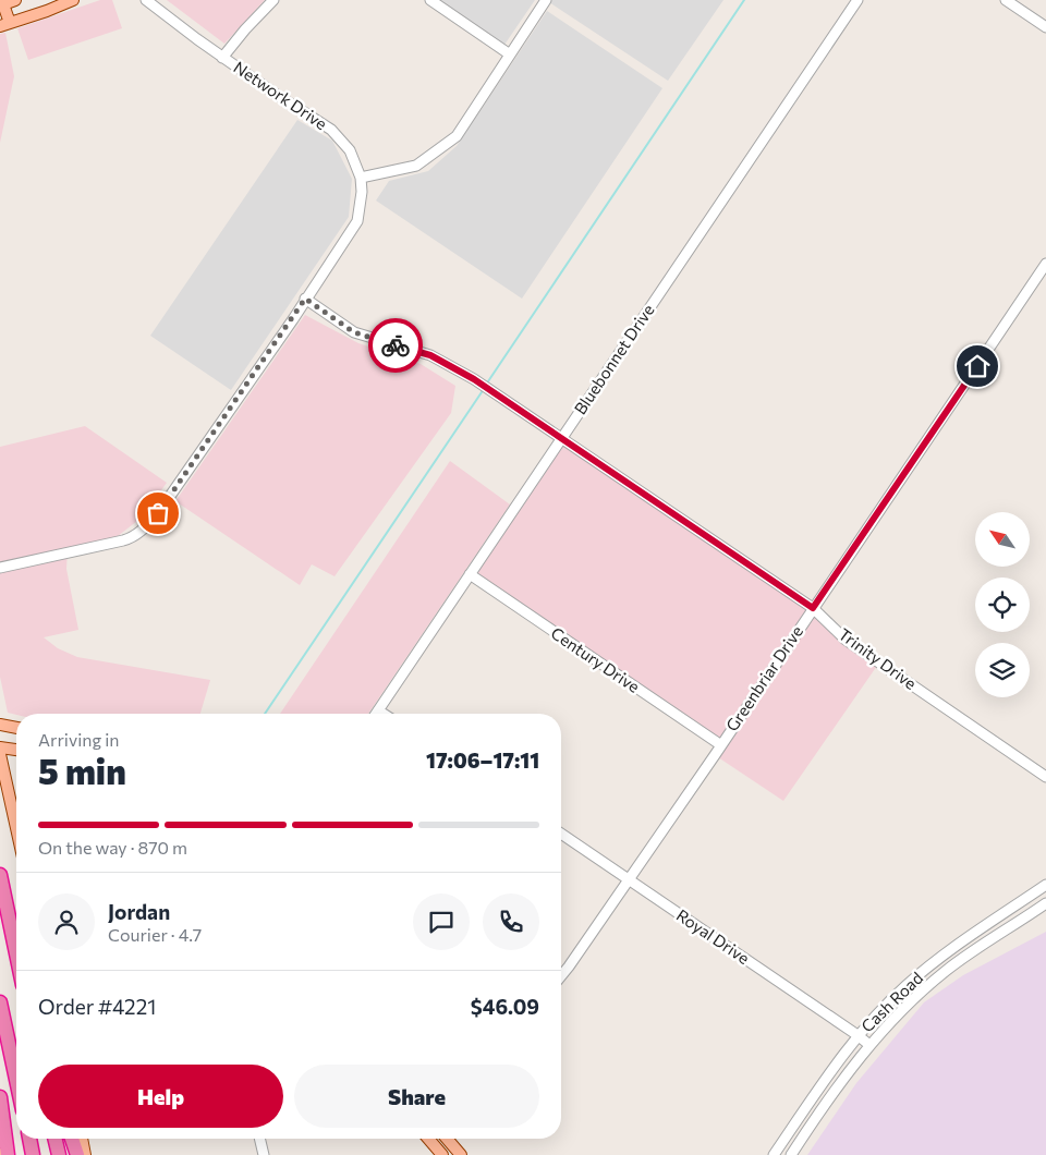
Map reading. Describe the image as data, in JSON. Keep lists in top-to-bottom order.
{
  "streets": {
    "street": [
      "Network Drive",
      "Bluebonnet Drive",
      "Trinity Drive",
      "Century Drive",
      "Greenbriar Drive",
      "Royal Drive",
      "Cash Road"
    ]
  },
  "crossings": [
    ["Network Drive", "Trinity Drive"],
    ["Bluebonnet Drive", "Trinity Drive"],
    ["Bluebonnet Drive", "Century Drive"],
    ["Trinity Drive", "Greenbriar Drive"],
    ["Century Drive", "Greenbriar Drive"],
    ["Greenbriar Drive", "Royal Drive"],
    ["Royal Drive", "Cash Road"]
  ],
  "north": "top left",
  "page": {
    "heading": ["5 min", "Arriving in", "17:06–17:11"],
    "panel": [
      "Jordan",
      "Courier · 4.7",
      "Order #4221",
      "$46.09"
    ],
    "bar": "On the way · 870 m",
    "buttons": ["Help", "Share"]
  }
}
